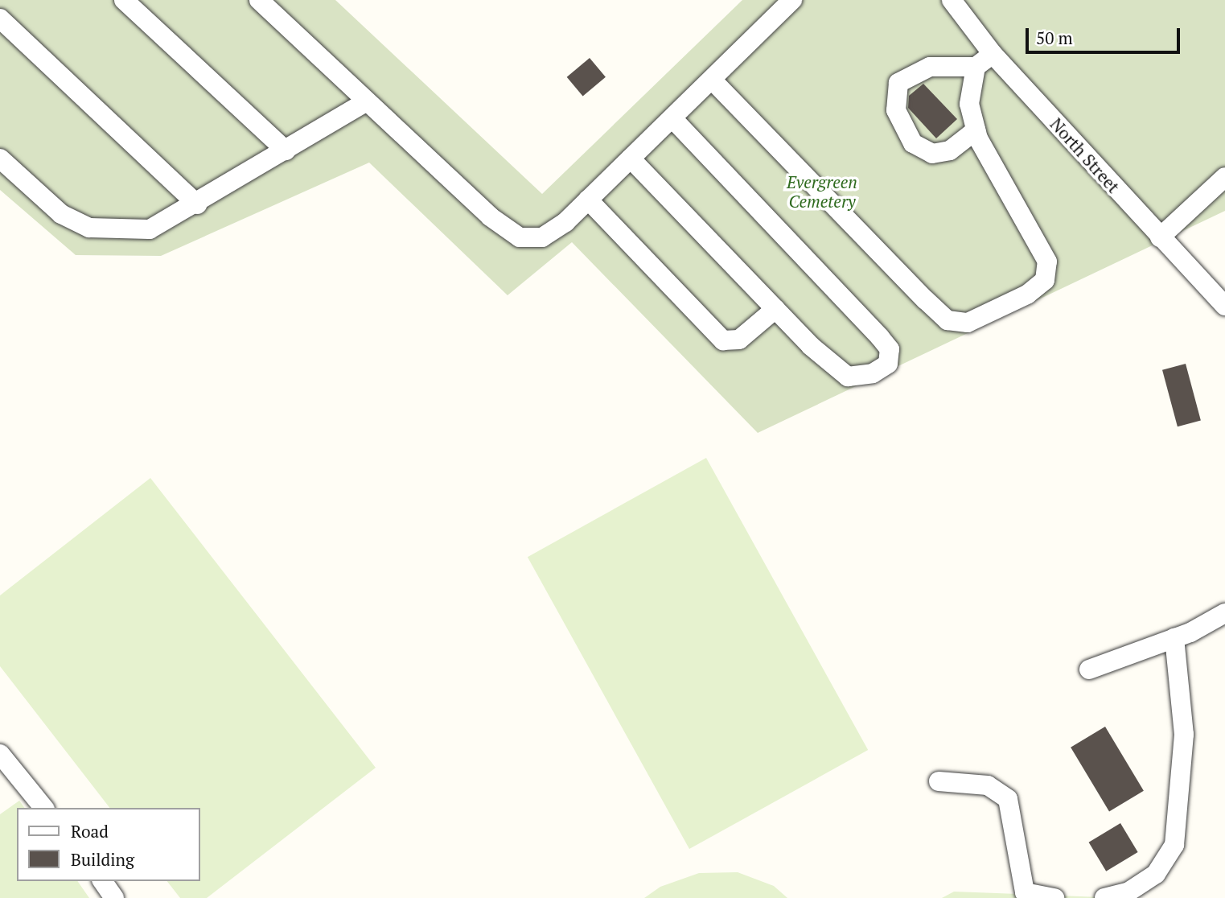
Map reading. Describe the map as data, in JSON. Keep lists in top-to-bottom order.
{
  "streets": {
    "street": ["North Street"]
  },
  "parks": ["Evergreen Cemetery"],
  "legend": ["Road", "Building"],
  "scale_bar": "50 m"
}
